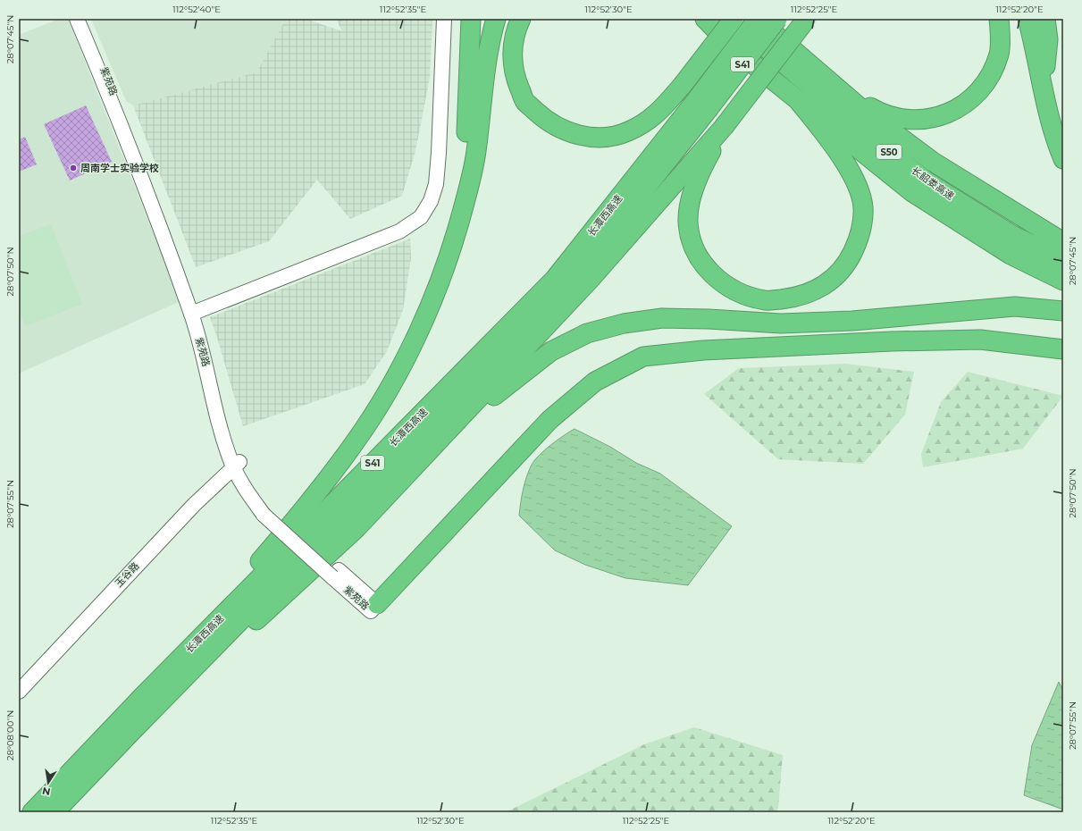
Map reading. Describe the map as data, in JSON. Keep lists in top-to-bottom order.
{
  "streets": {
    "highway": [
      "S41",
      "S50",
      "长韶娄高速",
      "长潭西高速"
    ],
    "street": ["紫苑路", "玉谷路"]
  },
  "crossings": [
    ["紫苑路", "玉谷路"],
    ["长韶娄高速", "长潭西高速"]
  ],
  "places": ["周南学士实验学校"],
  "north": "bottom",
  "coordinates": [
    "112°52'40\"E",
    "112°52'35\"E",
    "112°52'30\"E",
    "112°52'25\"E",
    "112°52'20\"E",
    "28°07'45\"N",
    "28°07'50\"N",
    "28°07'55\"N",
    "28°08'00\"N"
  ]
}
